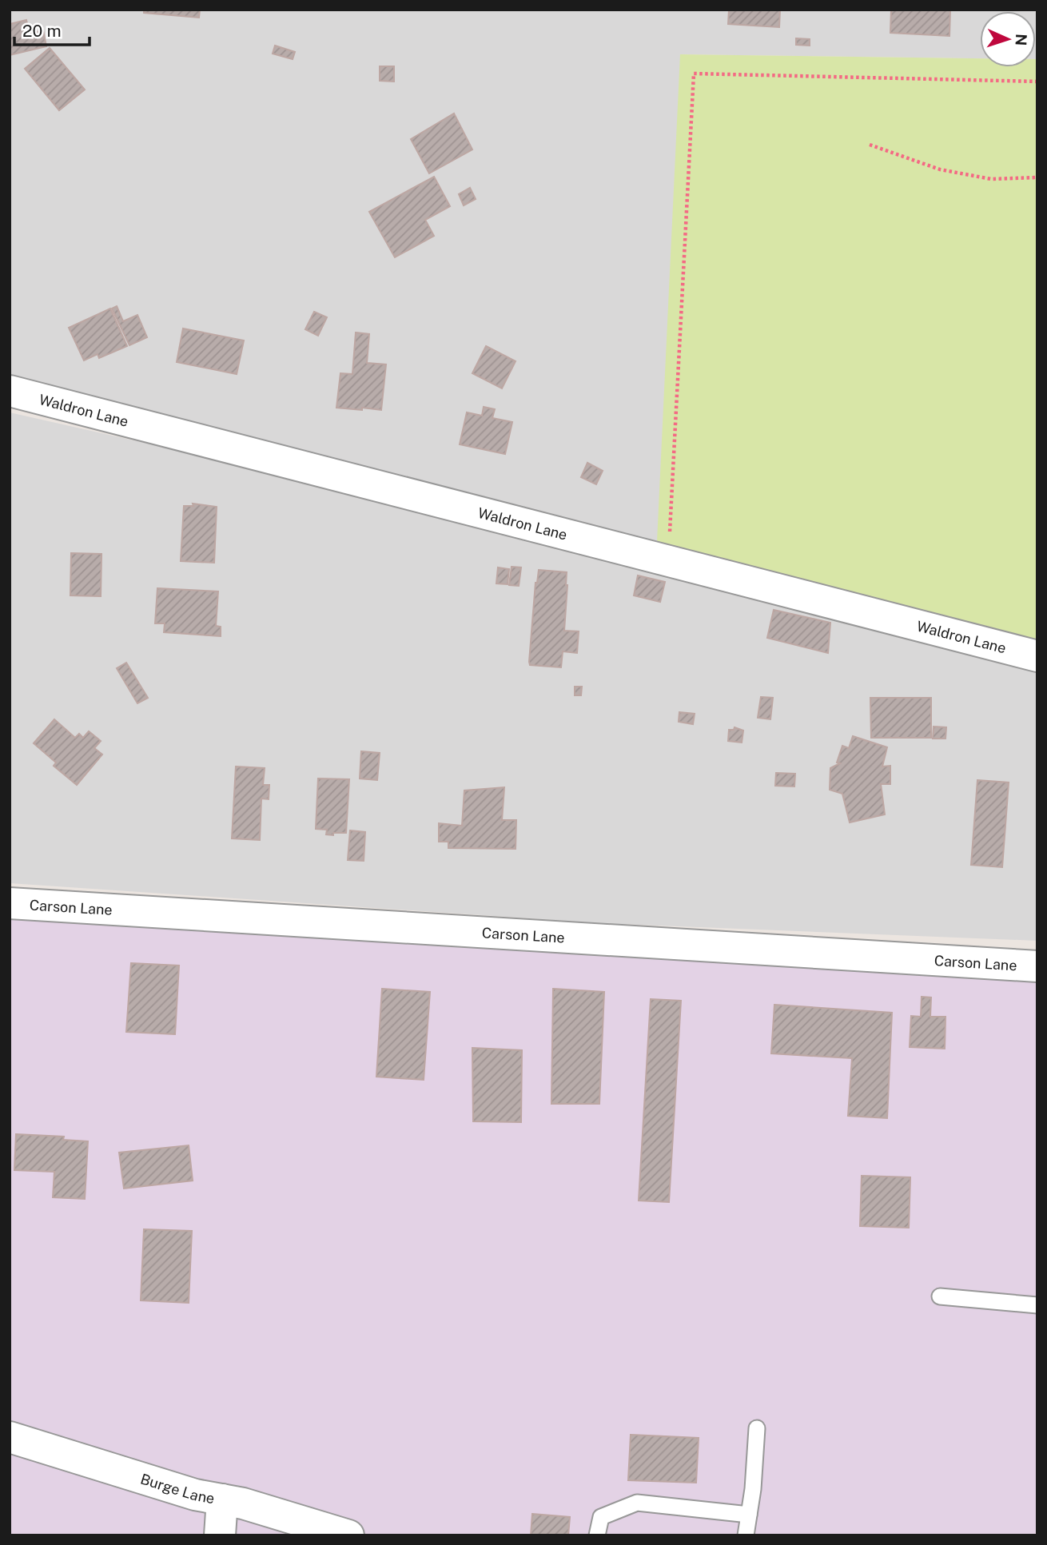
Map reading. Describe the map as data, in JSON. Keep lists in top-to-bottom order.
{
  "streets": {
    "street": ["Waldron Lane", "Carson Lane", "Burge Lane"]
  },
  "scale_bar": "20 m",
  "north": "right"
}
